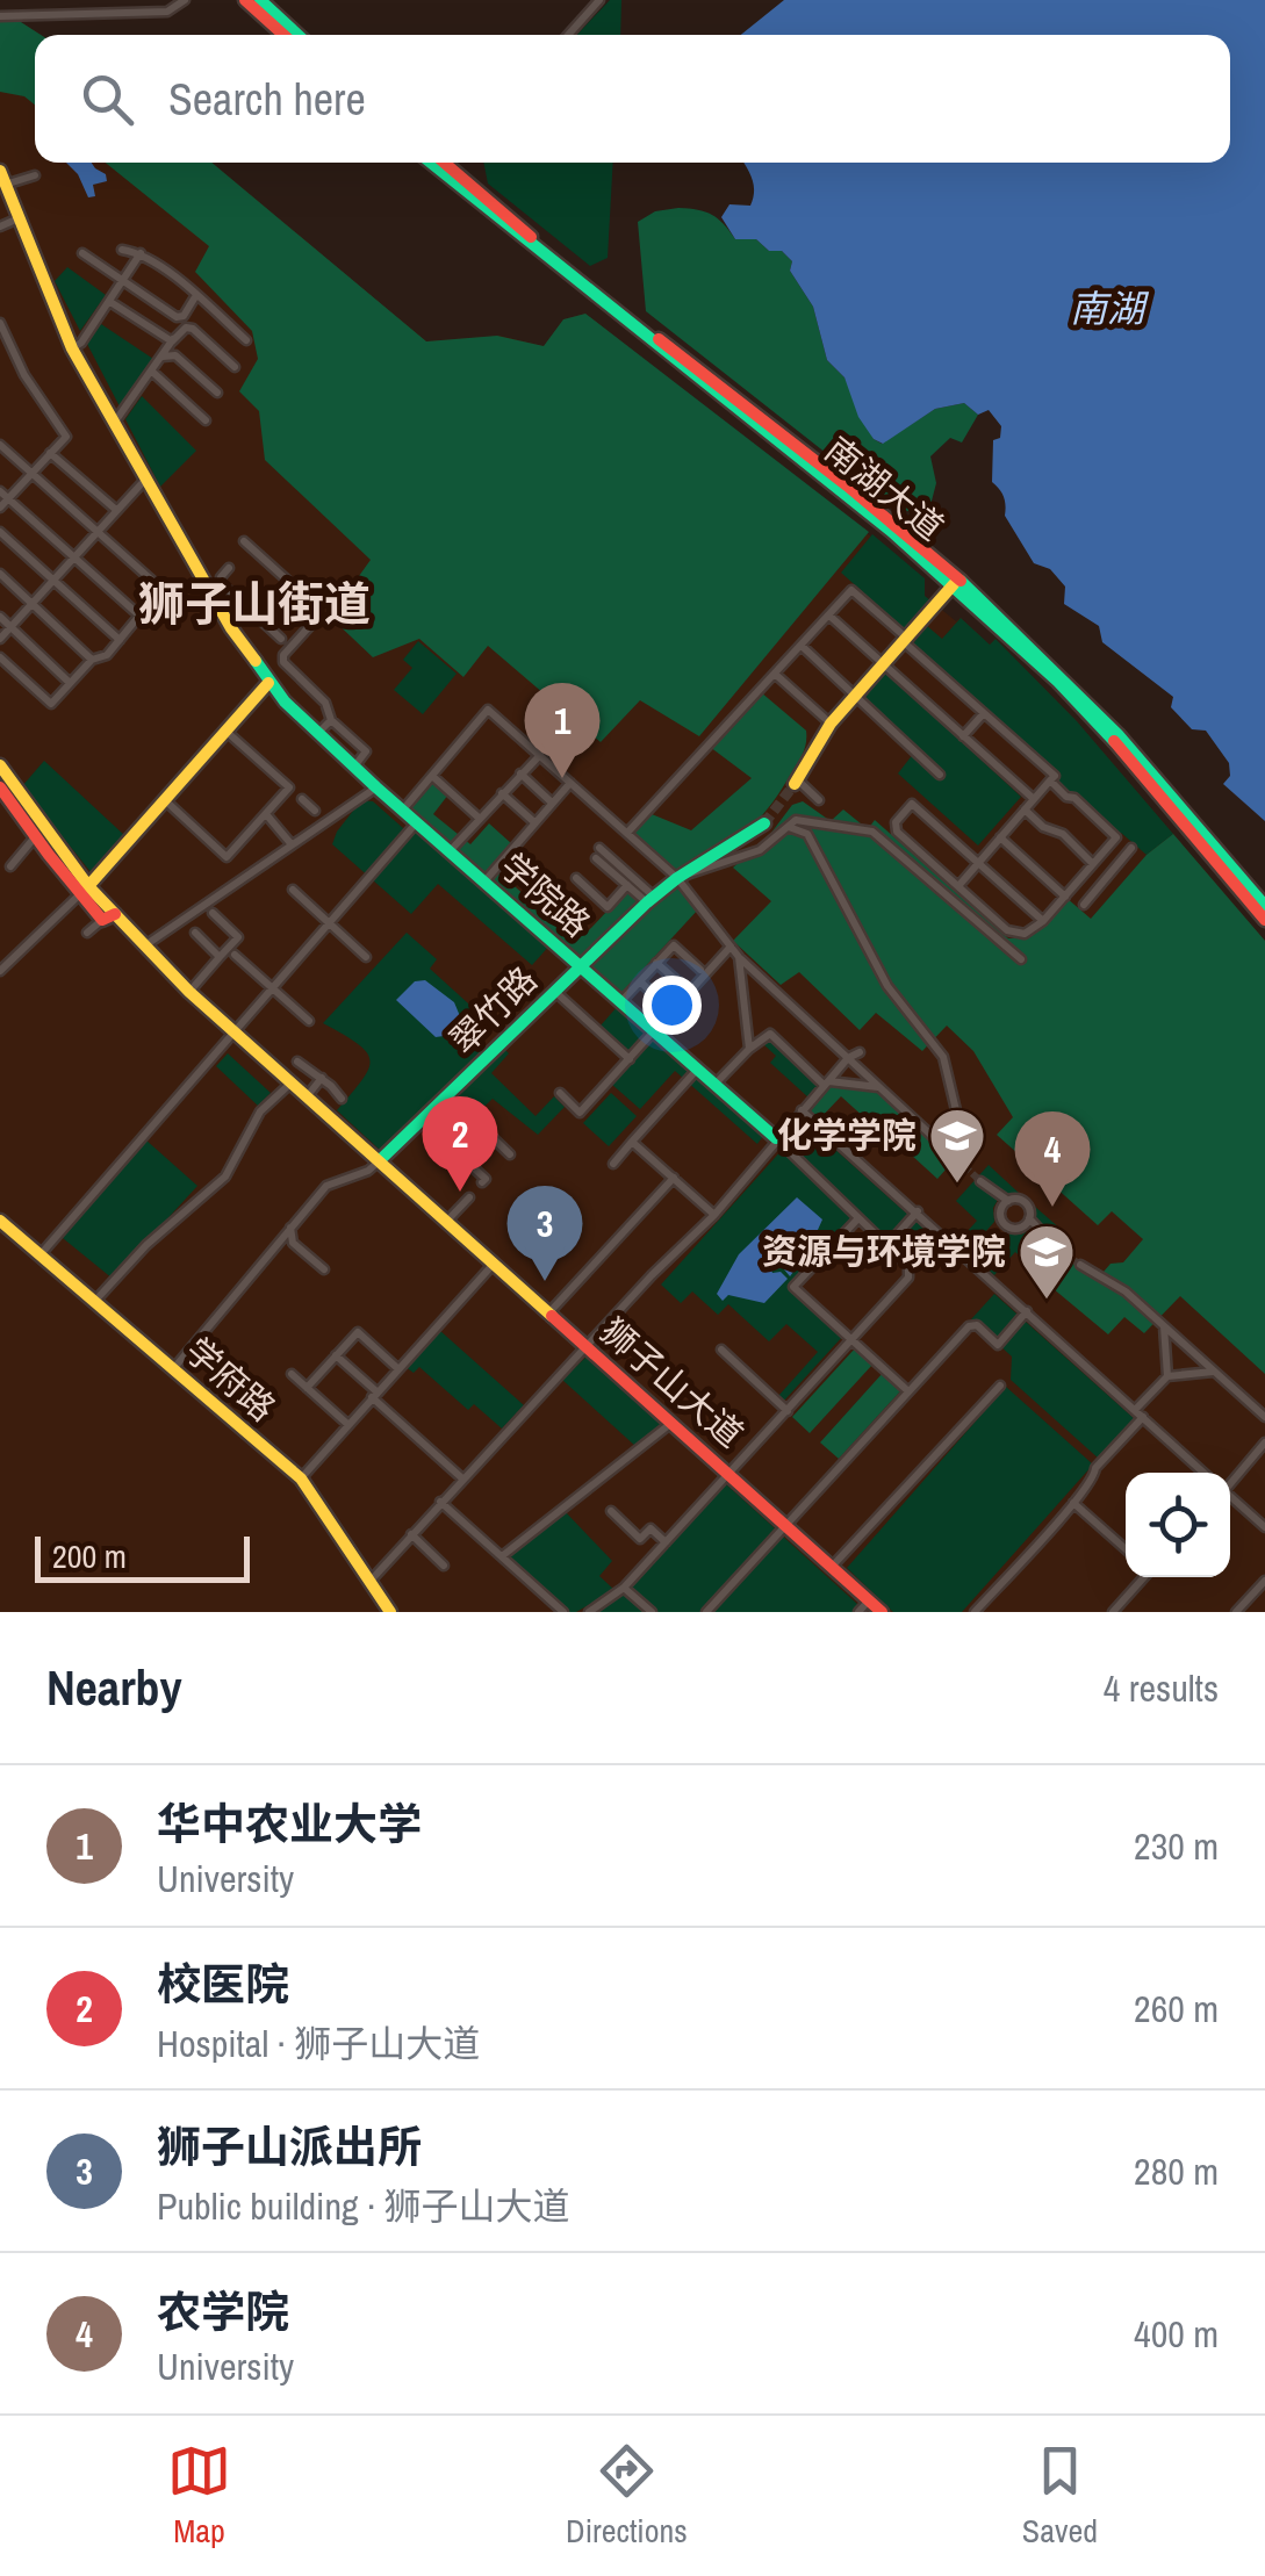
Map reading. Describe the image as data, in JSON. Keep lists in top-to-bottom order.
{
  "streets": {
    "street": [
      "南湖大道",
      "学院路",
      "翠竹路",
      "学府路",
      "狮子山大道"
    ]
  },
  "crossings": [
    ["学院路", "翠竹路"],
    ["翠竹路", "狮子山大道"]
  ],
  "districts": ["狮子山街道"],
  "water": ["南湖"],
  "places": {
    "school or university": ["化学学院", "资源与环境学院"]
  },
  "scale_bar": "200 m",
  "page": {
    "search": "Search here",
    "pins": [
      "1",
      "2",
      "4",
      "3"
    ],
    "scale": "200 m",
    "heading": ["Nearby", "4 results"],
    "list": [
      {
        "mark": "1",
        "name": "华中农业大学",
        "note": "University",
        "value": "230 m"
      },
      {
        "mark": "2",
        "name": "校医院",
        "note": "Hospital · 狮子山大道",
        "value": "260 m"
      },
      {
        "mark": "3",
        "name": "狮子山派出所",
        "note": "Public building · 狮子山大道",
        "value": "280 m"
      },
      {
        "mark": "4",
        "name": "农学院",
        "note": "University",
        "value": "400 m"
      }
    ],
    "nav": ["Map", "Directions", "Saved"]
  }
}
